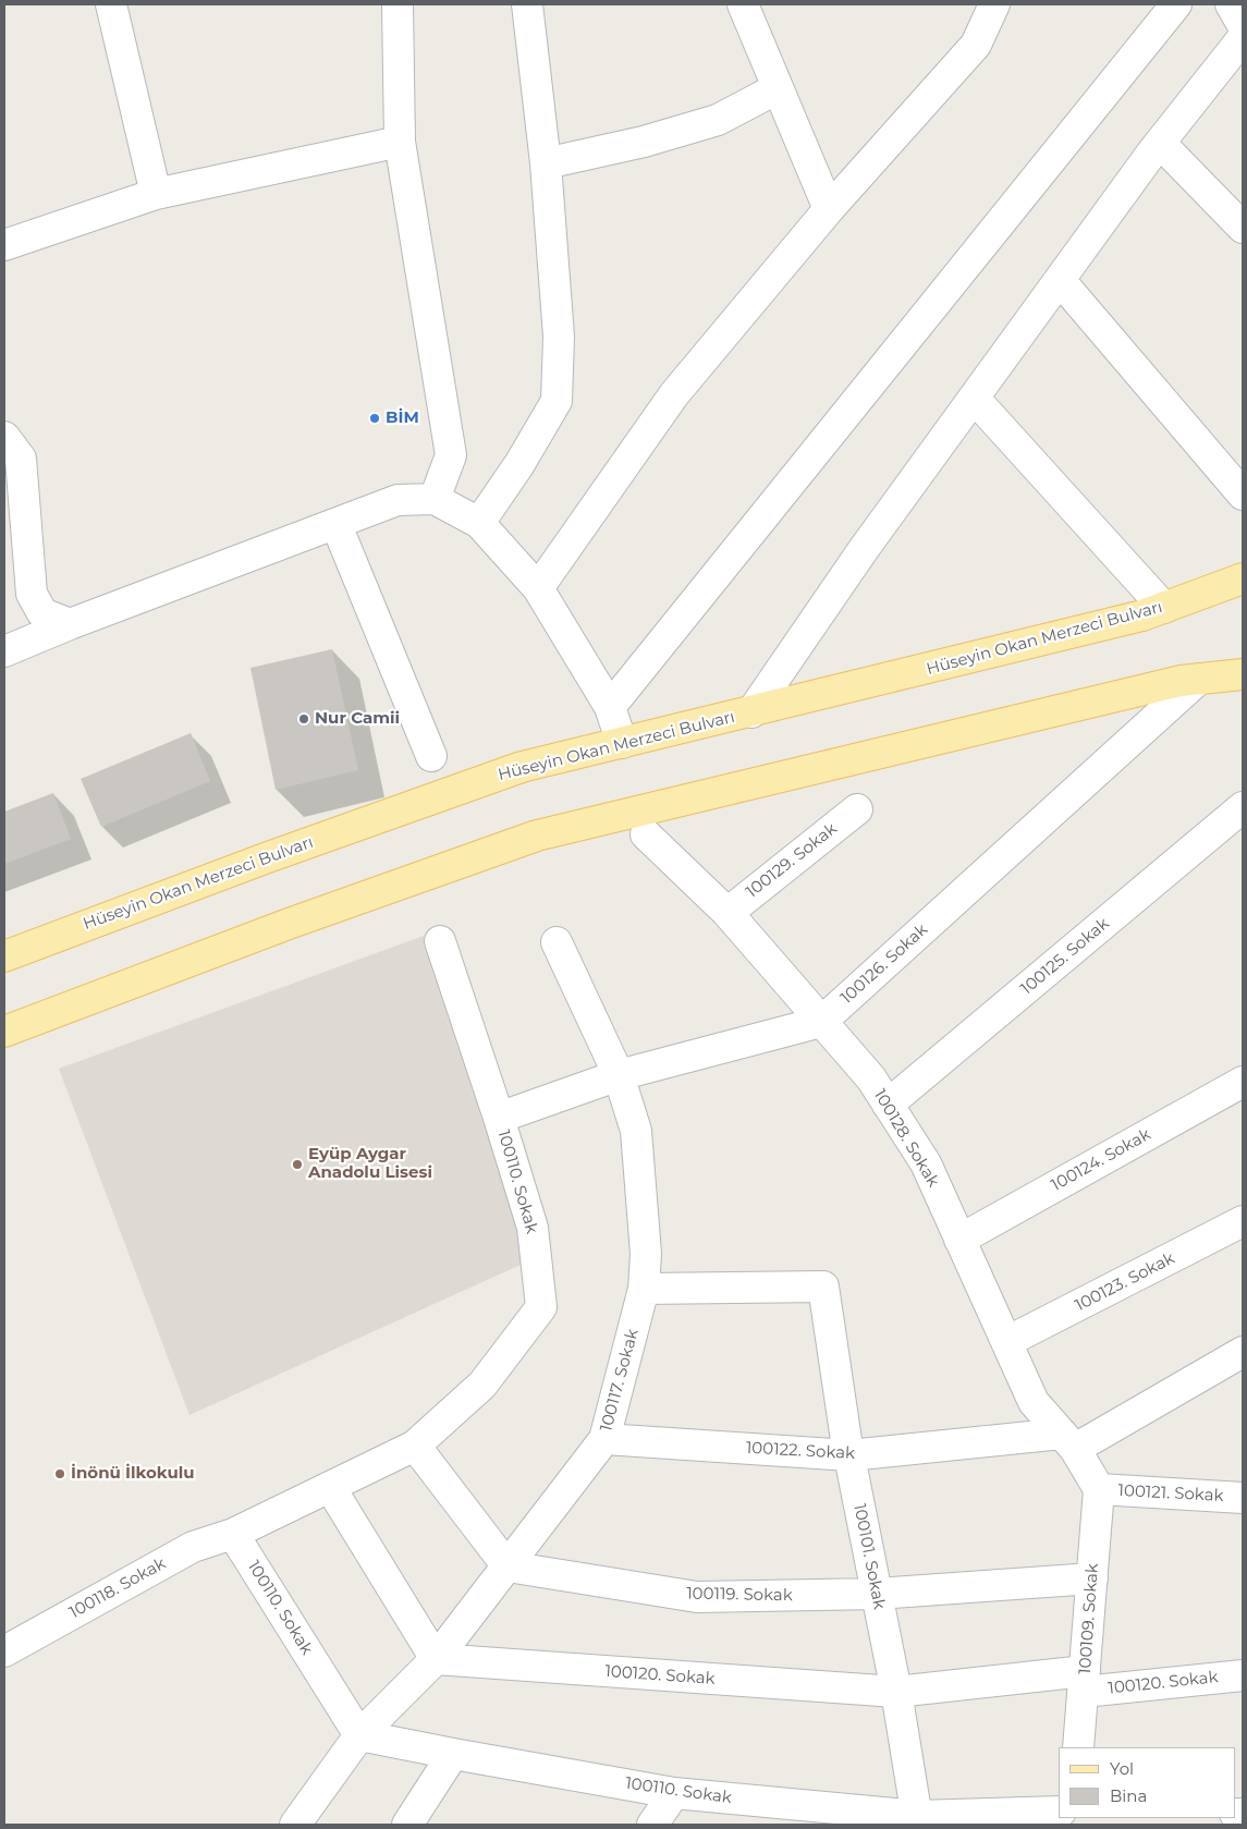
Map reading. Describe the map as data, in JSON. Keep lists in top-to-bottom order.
{
  "streets": {
    "main road": ["Hüseyin Okan Merzeci Bulvarı"],
    "street": [
      "100129. Sokak",
      "100125. Sokak",
      "100126. Sokak",
      "100128. Sokak",
      "100124. Sokak",
      "100110. Sokak",
      "100123. Sokak",
      "100117. Sokak",
      "100122. Sokak",
      "100121. Sokak",
      "100101. Sokak",
      "100118. Sokak",
      "100119. Sokak",
      "100109. Sokak",
      "100120. Sokak"
    ]
  },
  "crossings": [
    ["100129. Sokak", "100128. Sokak"],
    ["100125. Sokak", "100128. Sokak"],
    ["100126. Sokak", "100128. Sokak"],
    ["100126. Sokak", "100110. Sokak"],
    ["100126. Sokak", "100117. Sokak"],
    ["100128. Sokak", "100124. Sokak"],
    ["100128. Sokak", "100123. Sokak"],
    ["100128. Sokak", "100122. Sokak"],
    ["100128. Sokak", "100121. Sokak"],
    ["100128. Sokak", "100109. Sokak"],
    ["100110. Sokak", "100117. Sokak"],
    ["100110. Sokak", "100101. Sokak"],
    ["100110. Sokak", "100118. Sokak"],
    ["100117. Sokak", "100122. Sokak"],
    ["100117. Sokak", "100101. Sokak"],
    ["100117. Sokak", "100119. Sokak"],
    ["100117. Sokak", "100120. Sokak"],
    ["100122. Sokak", "100101. Sokak"],
    ["100121. Sokak", "100109. Sokak"],
    ["100101. Sokak", "100119. Sokak"],
    ["100101. Sokak", "100120. Sokak"],
    ["100119. Sokak", "100109. Sokak"],
    ["100109. Sokak", "100120. Sokak"]
  ],
  "places": [
    "BİM",
    "Nur Camii",
    "Eyüp Aygar Anadolu Lisesi",
    "İnönü İlkokulu"
  ],
  "legend": ["Yol", "Bina"]
}
